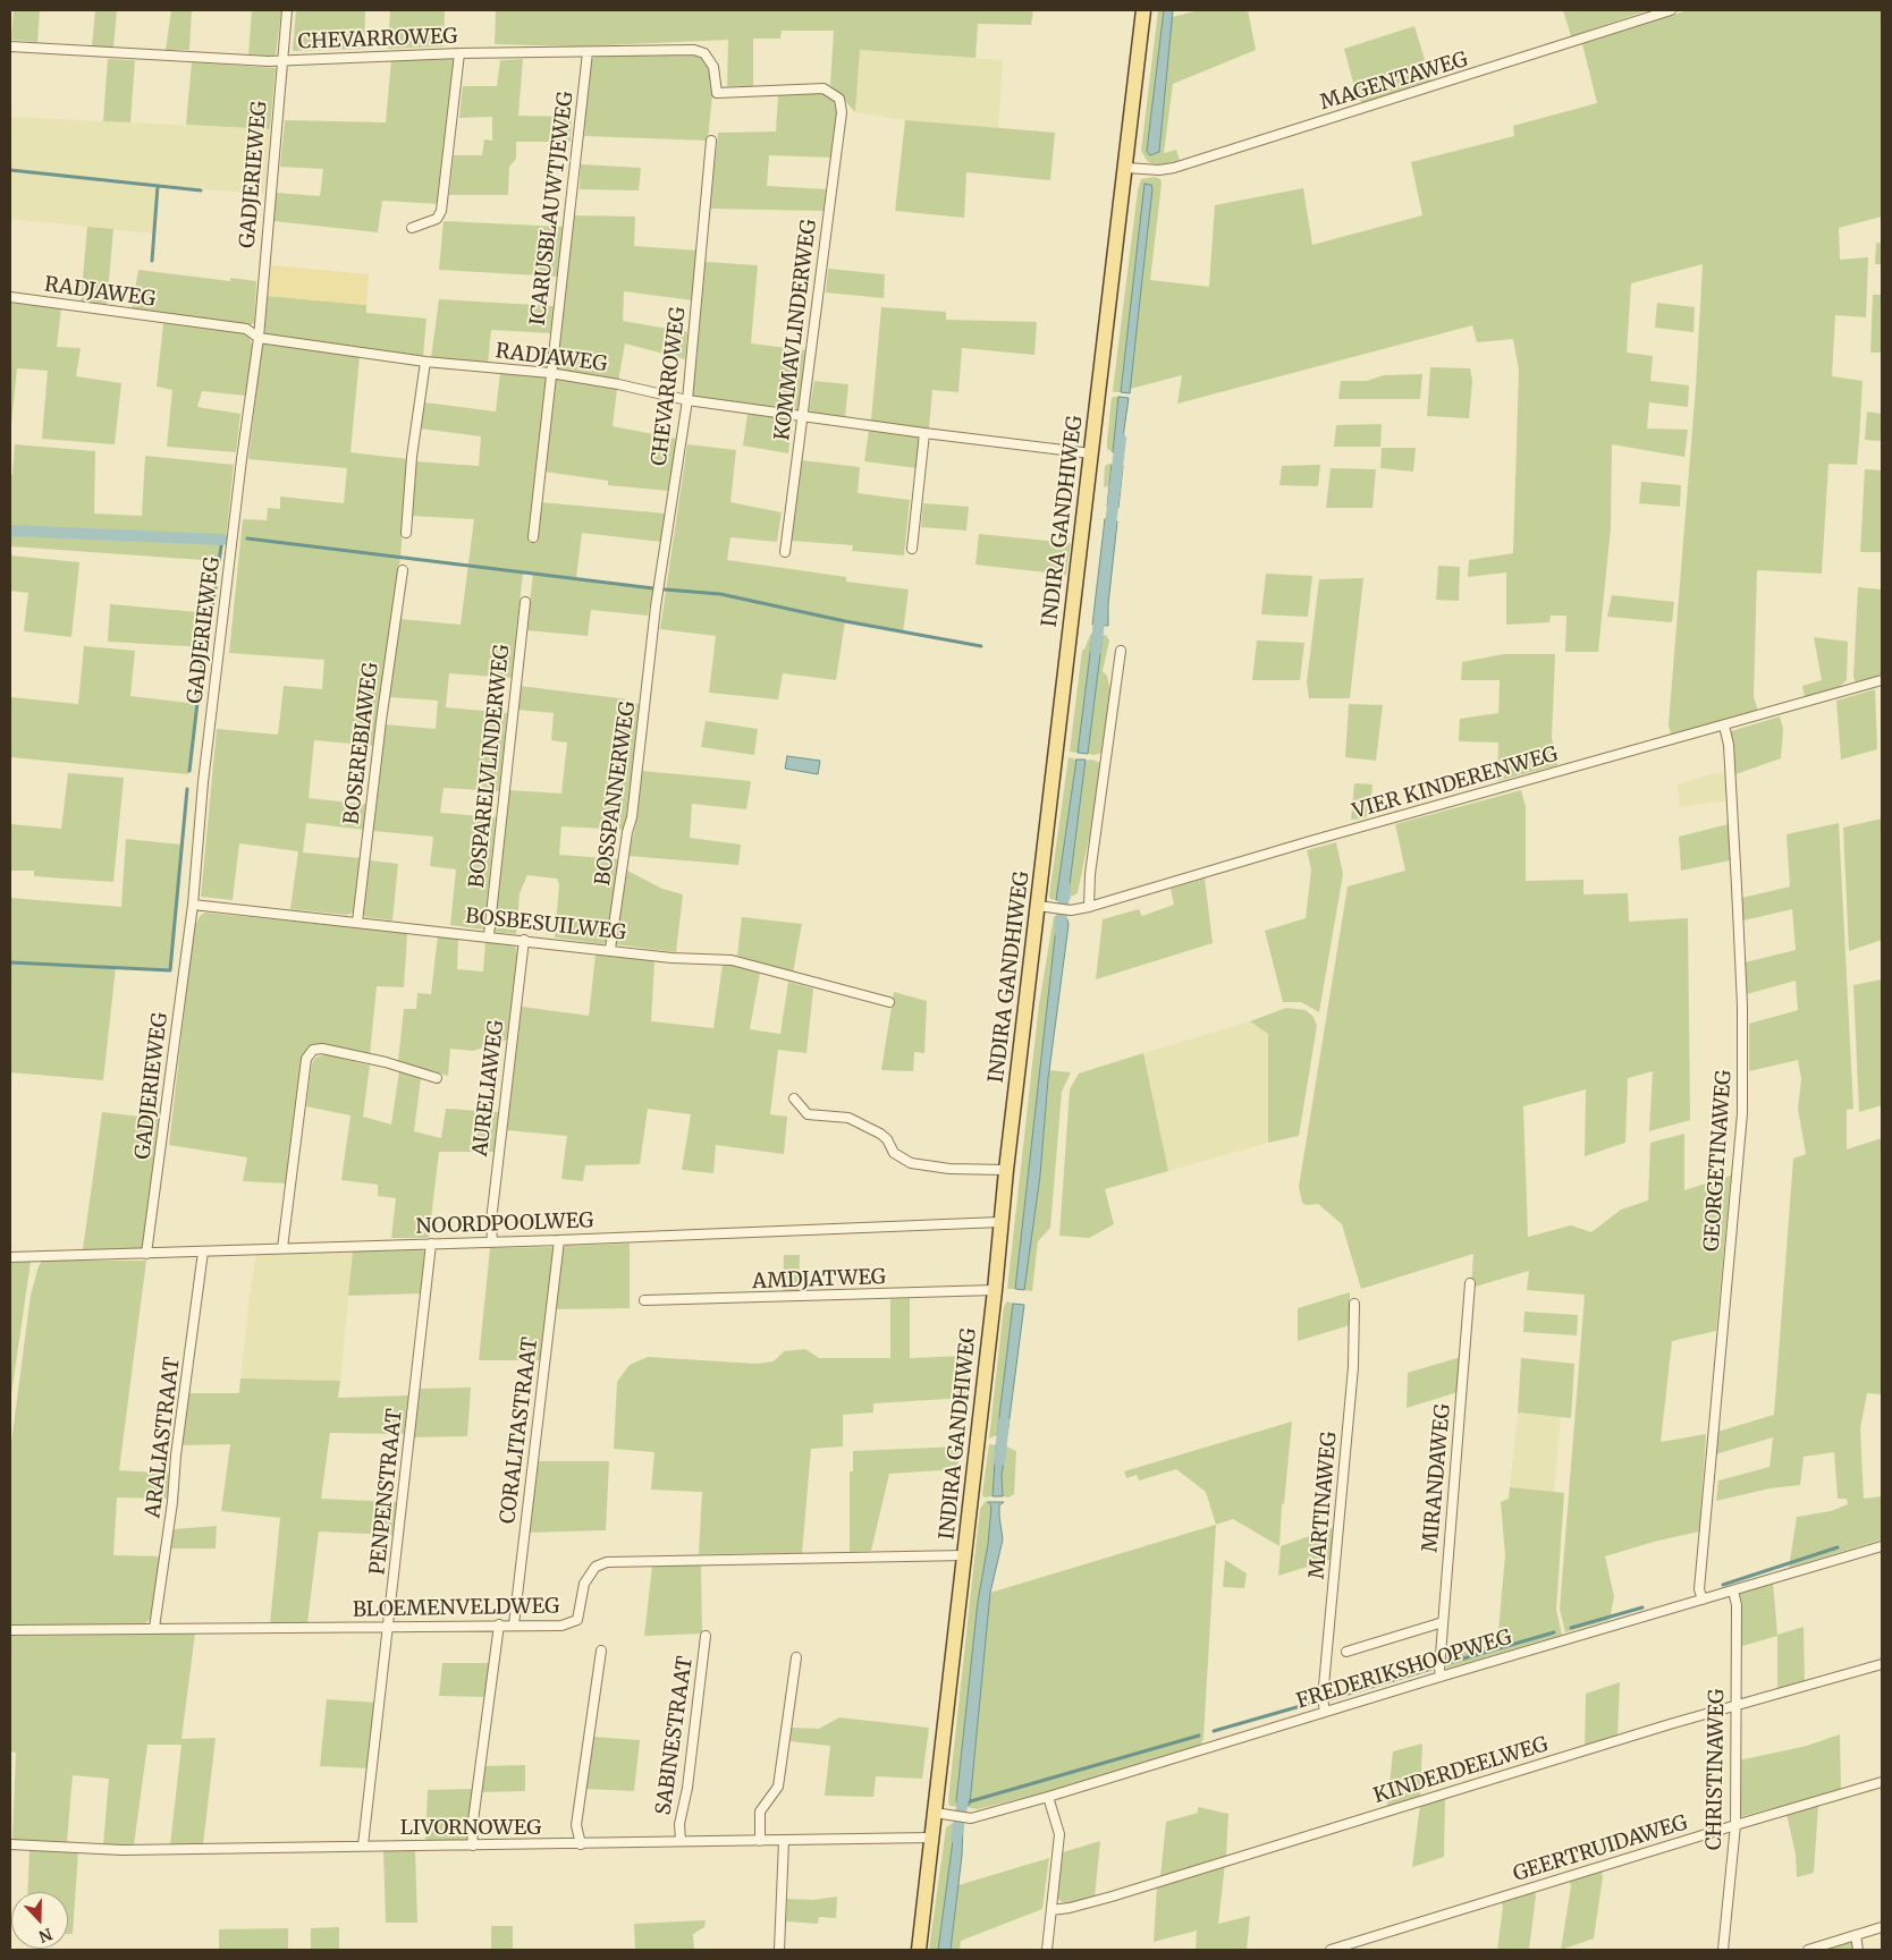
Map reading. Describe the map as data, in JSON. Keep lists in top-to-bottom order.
{
  "streets": {
    "main road": ["INDIRA GANDHIWEG"],
    "street": [
      "CHEVARROWEG",
      "MAGENTAWEG",
      "GADJERIEWEG",
      "ICARUSBLAUWTJEWEG",
      "RADJAWEG",
      "KOMMAVLINDERWEG",
      "BOSEREBIAWEG",
      "BOSPARELVLINDERWEG",
      "VIER KINDERENWEG",
      "BOSSPANNERWEG",
      "BOSBESUILWEG",
      "AURELIAWEG",
      "GEORGETINAWEG",
      "NOORDPOOLWEG",
      "AMDJATWEG",
      "CORALITASTRAAT",
      "ARALIASTRAAT",
      "MIRANDAWEG",
      "PENPENSTRAAT",
      "MARTINAWEG",
      "BLOEMENVELDWEG",
      "FREDERIKSHOOPWEG",
      "SABINESTRAAT",
      "CHRISTINAWEG",
      "KINDERDEELWEG",
      "LIVORNOWEG",
      "GEERTRUIDAWEG"
    ]
  },
  "crossings": [
    ["CHEVARROWEG", "GADJERIEWEG"],
    ["CHEVARROWEG", "ICARUSBLAUWTJEWEG"],
    ["CHEVARROWEG", "RADJAWEG"],
    ["CHEVARROWEG", "KOMMAVLINDERWEG"],
    ["CHEVARROWEG", "BOSSPANNERWEG"],
    ["MAGENTAWEG", "INDIRA GANDHIWEG"],
    ["GADJERIEWEG", "RADJAWEG"],
    ["GADJERIEWEG", "BOSBESUILWEG"],
    ["GADJERIEWEG", "NOORDPOOLWEG"],
    ["ICARUSBLAUWTJEWEG", "RADJAWEG"],
    ["RADJAWEG", "KOMMAVLINDERWEG"],
    ["RADJAWEG", "INDIRA GANDHIWEG"],
    ["INDIRA GANDHIWEG", "VIER KINDERENWEG"],
    ["INDIRA GANDHIWEG", "NOORDPOOLWEG"],
    ["INDIRA GANDHIWEG", "AMDJATWEG"],
    ["INDIRA GANDHIWEG", "BLOEMENVELDWEG"],
    ["INDIRA GANDHIWEG", "FREDERIKSHOOPWEG"],
    ["INDIRA GANDHIWEG", "LIVORNOWEG"],
    ["BOSEREBIAWEG", "BOSBESUILWEG"],
    ["BOSPARELVLINDERWEG", "BOSBESUILWEG"],
    ["VIER KINDERENWEG", "GEORGETINAWEG"],
    ["BOSSPANNERWEG", "BOSBESUILWEG"],
    ["BOSBESUILWEG", "AURELIAWEG"],
    ["AURELIAWEG", "NOORDPOOLWEG"],
    ["GEORGETINAWEG", "FREDERIKSHOOPWEG"],
    ["NOORDPOOLWEG", "CORALITASTRAAT"],
    ["NOORDPOOLWEG", "ARALIASTRAAT"],
    ["NOORDPOOLWEG", "PENPENSTRAAT"],
    ["CORALITASTRAAT", "BLOEMENVELDWEG"],
    ["ARALIASTRAAT", "BLOEMENVELDWEG"],
    ["MIRANDAWEG", "FREDERIKSHOOPWEG"],
    ["PENPENSTRAAT", "BLOEMENVELDWEG"],
    ["PENPENSTRAAT", "LIVORNOWEG"],
    ["MARTINAWEG", "FREDERIKSHOOPWEG"],
    ["FREDERIKSHOOPWEG", "CHRISTINAWEG"],
    ["SABINESTRAAT", "LIVORNOWEG"],
    ["CHRISTINAWEG", "KINDERDEELWEG"],
    ["CHRISTINAWEG", "GEERTRUIDAWEG"]
  ],
  "north": "bottom"
}
